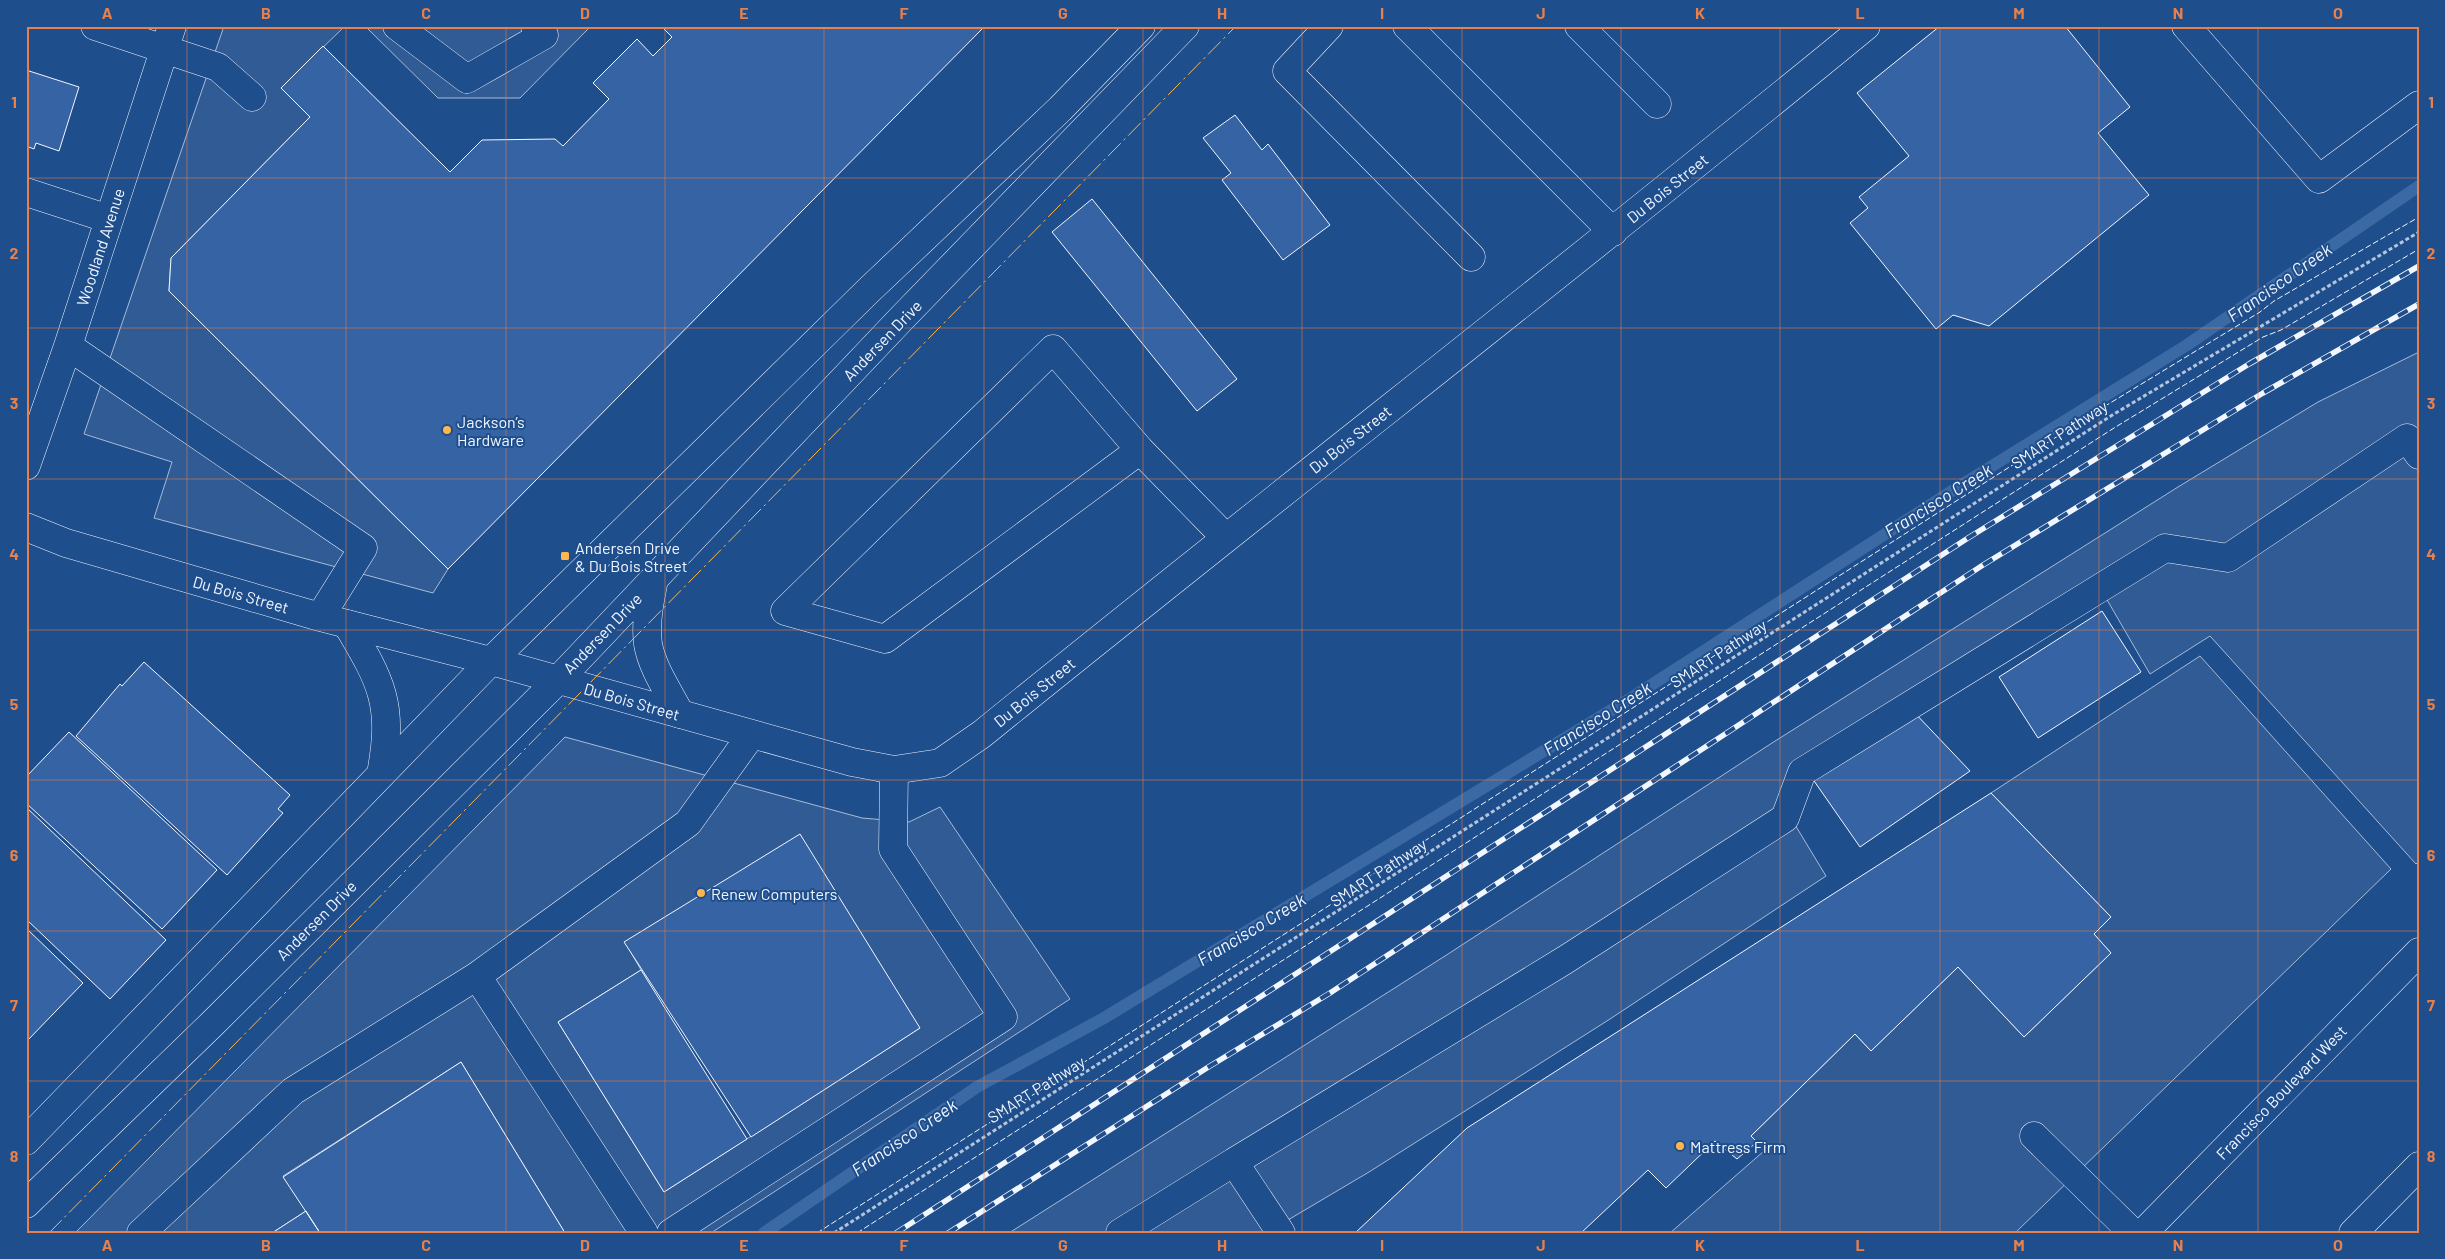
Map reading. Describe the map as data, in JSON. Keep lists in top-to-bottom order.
{
  "streets": {
    "main road": [
      "Du Bois Street",
      "Woodland Avenue",
      "Andersen Drive",
      "Francisco Boulevard West"
    ],
    "path": ["SMART Pathway"]
  },
  "crossings": [
    ["Du Bois Street", "Andersen Drive"]
  ],
  "water": ["Francisco Creek"],
  "places": {
    "other": ["Jackson’s Hardware", "Renew Computers", "Mattress Firm"],
    "transit": ["Andersen Drive & Du Bois Street"]
  },
  "grid": {
    "columns": [
      "A",
      "B",
      "C",
      "D",
      "E",
      "F",
      "G",
      "H",
      "I",
      "J",
      "K",
      "L",
      "M",
      "N",
      "O"
    ],
    "rows": [
      "1",
      "2",
      "3",
      "4",
      "5",
      "6",
      "7",
      "8"
    ]
  }
}
